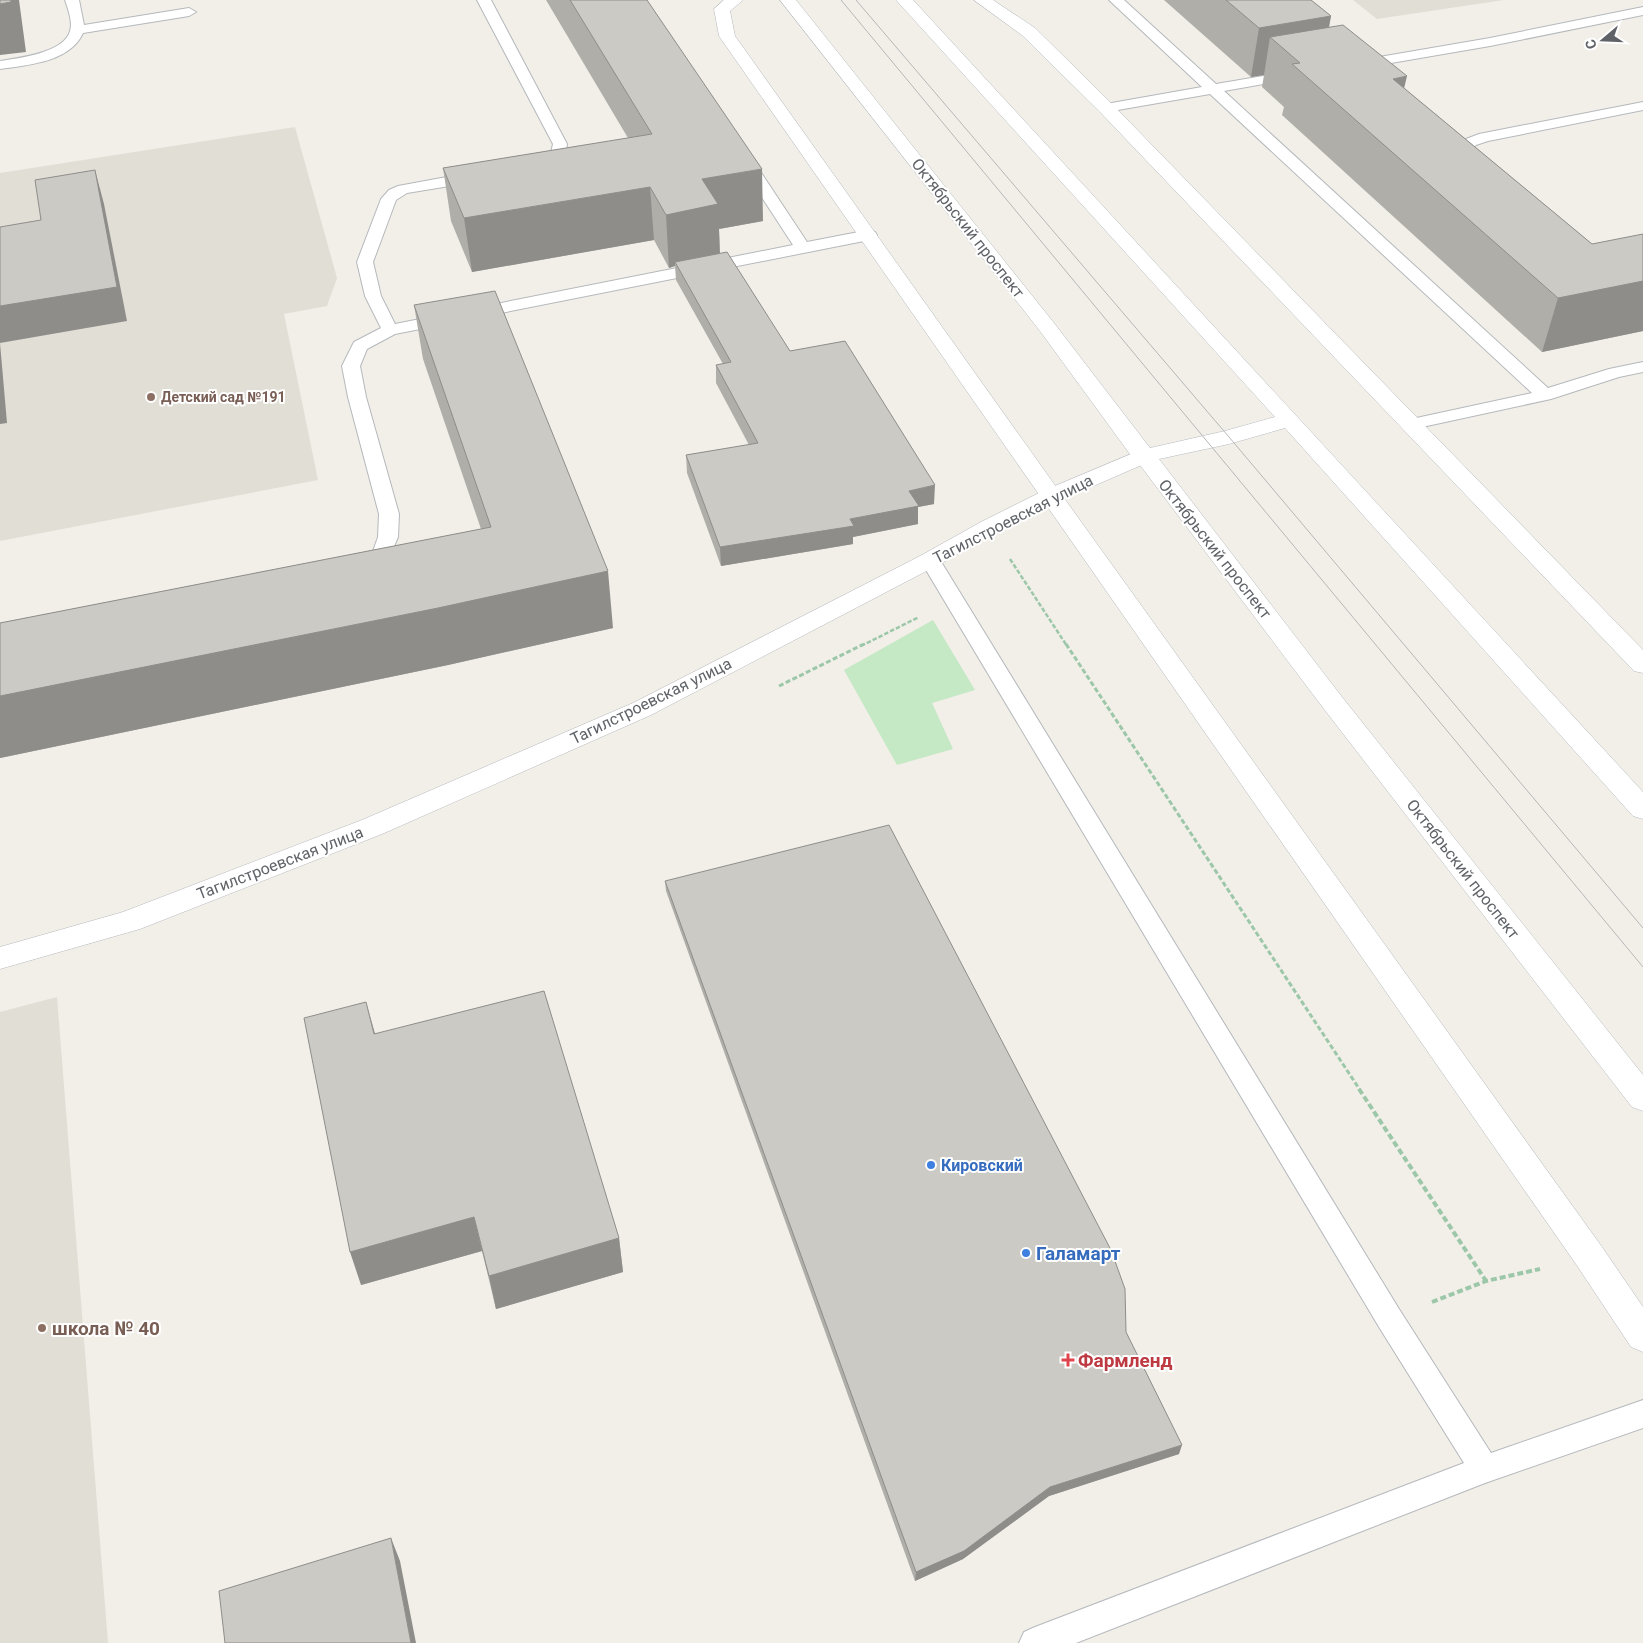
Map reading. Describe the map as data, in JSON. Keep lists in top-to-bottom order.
{
  "streets": {
    "street": ["Октябрьский проспект", "Тагилстроевская улица"]
  },
  "crossings": [
    ["Октябрьский проспект", "Тагилстроевская улица"]
  ],
  "places": {
    "other": [
      "Детский сад №191",
      "Кировский",
      "Галамарт",
      "школа № 40"
    ],
    "health": ["Фармленд"]
  },
  "north": "left"
}
